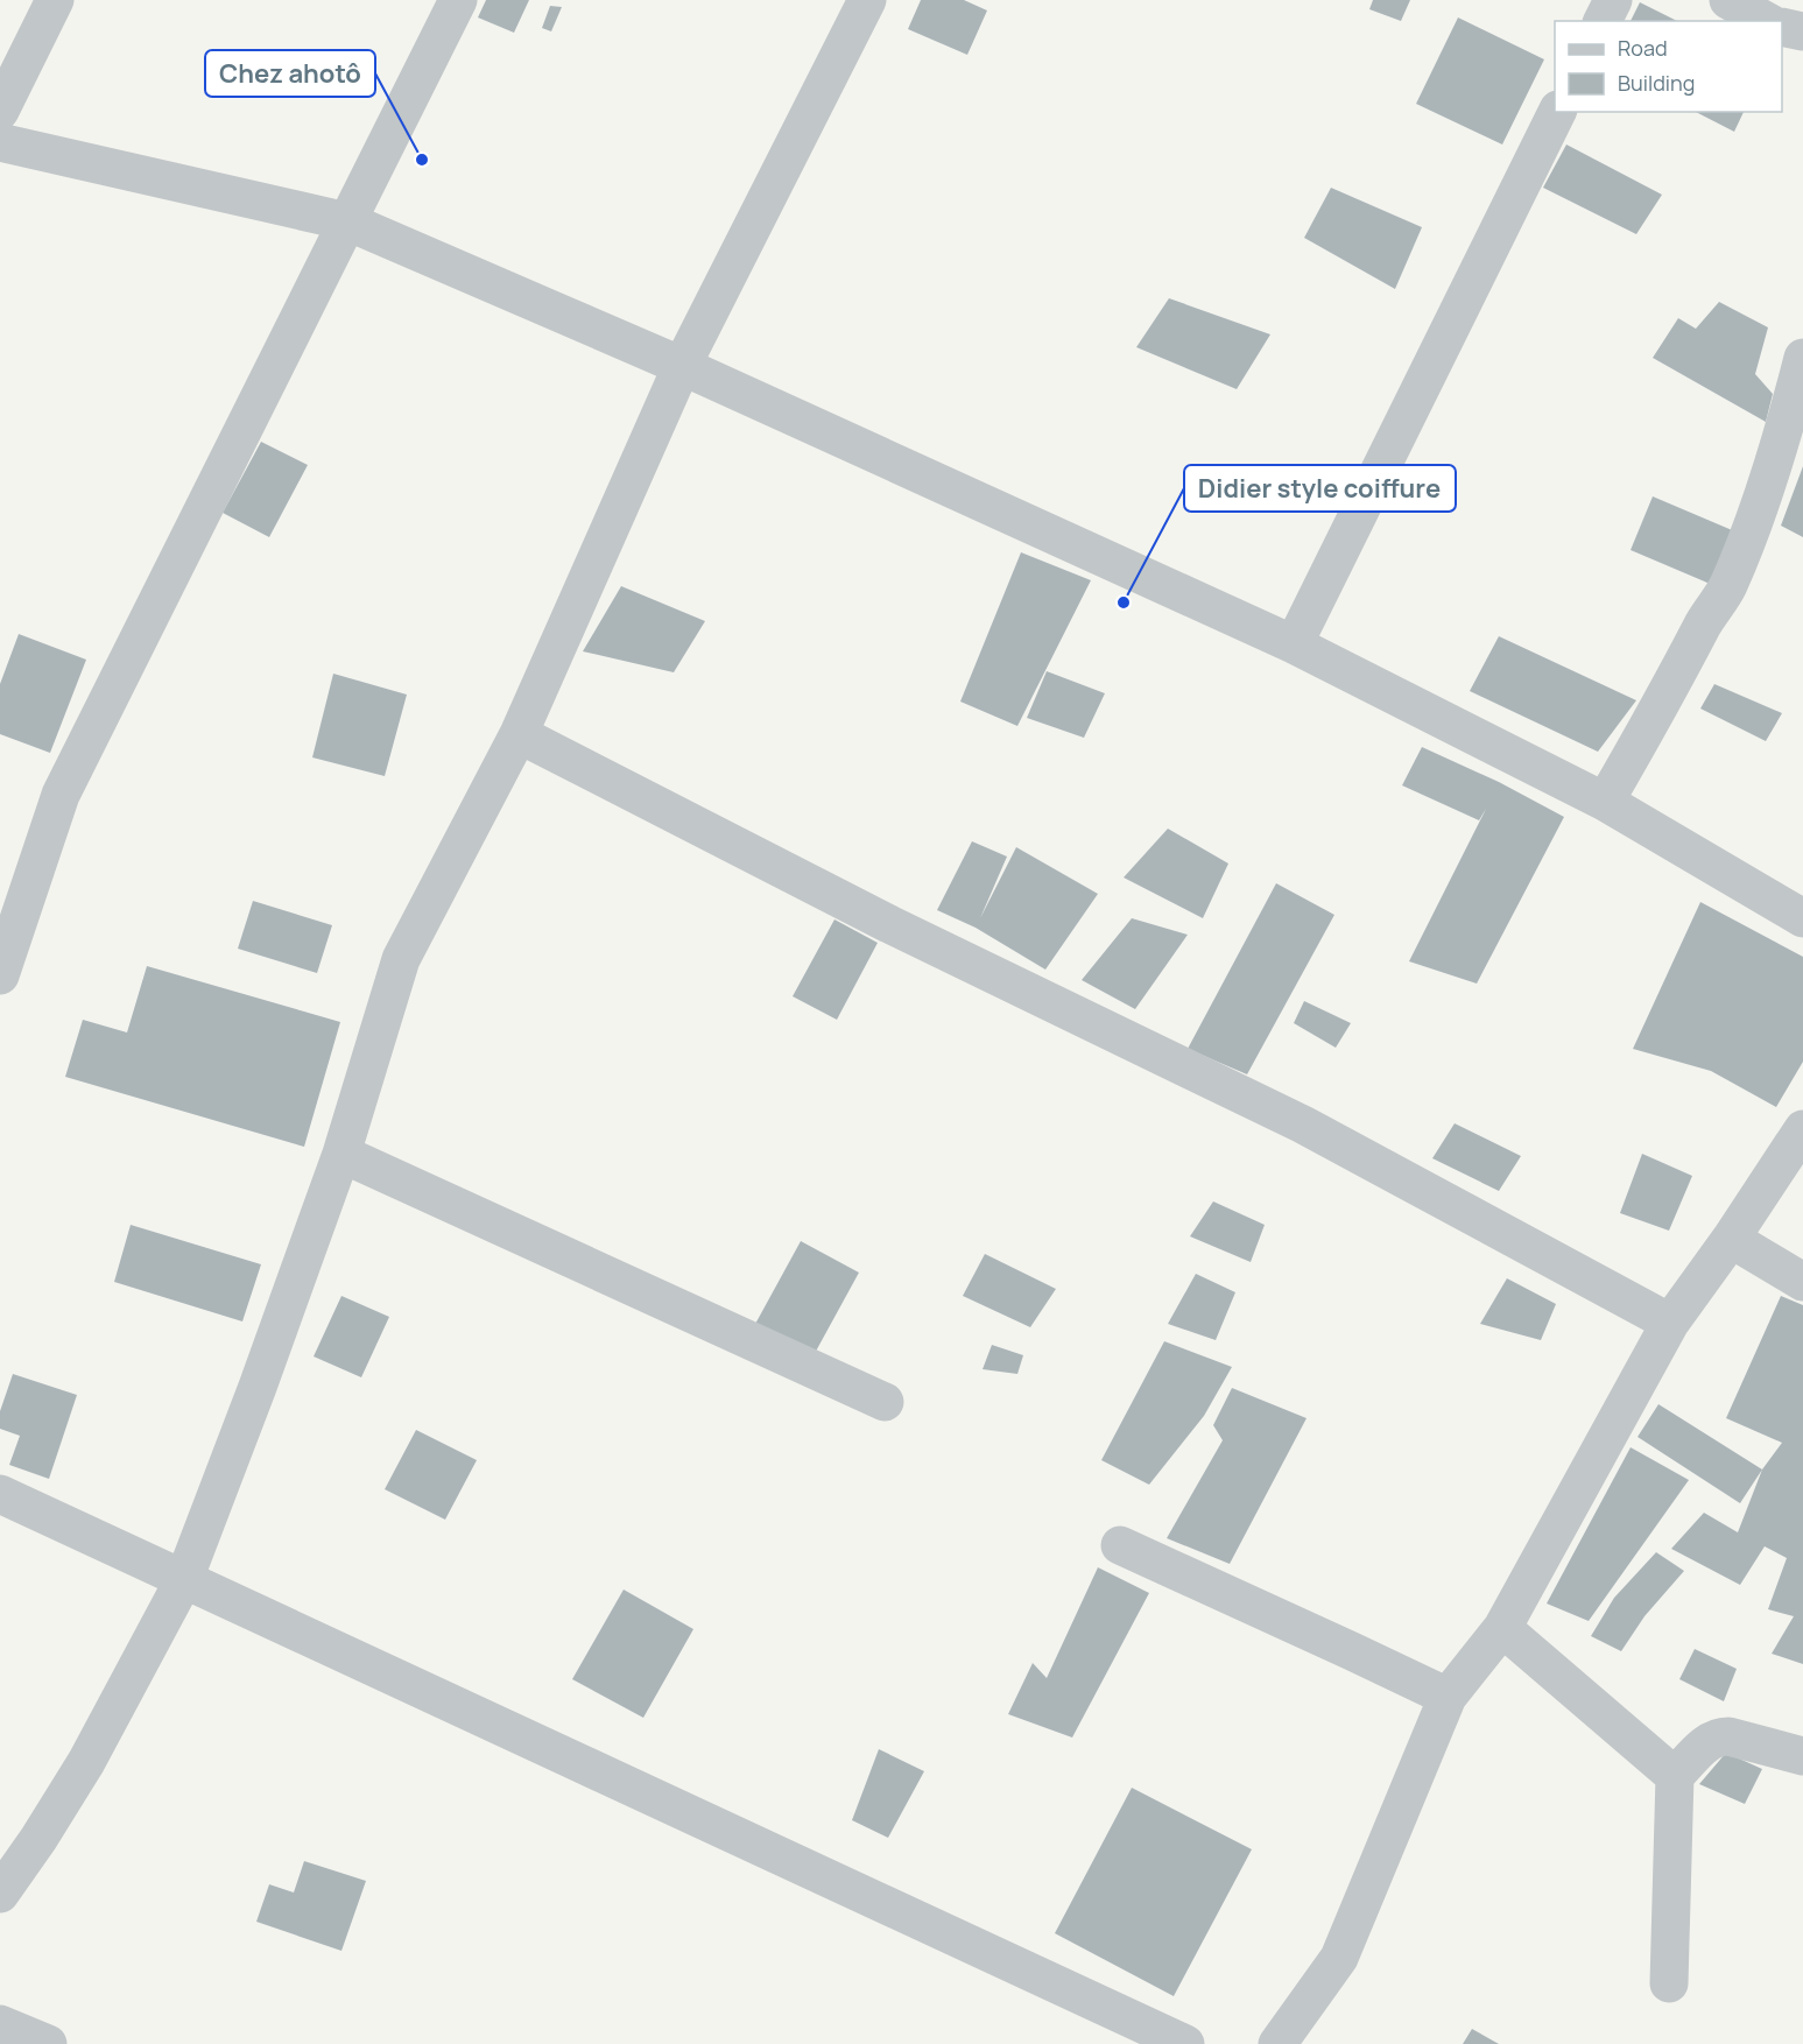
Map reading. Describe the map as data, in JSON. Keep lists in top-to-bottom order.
{
  "places": ["Chez ahotô", "Didier style coiffure"],
  "legend": ["Road", "Building"]
}
